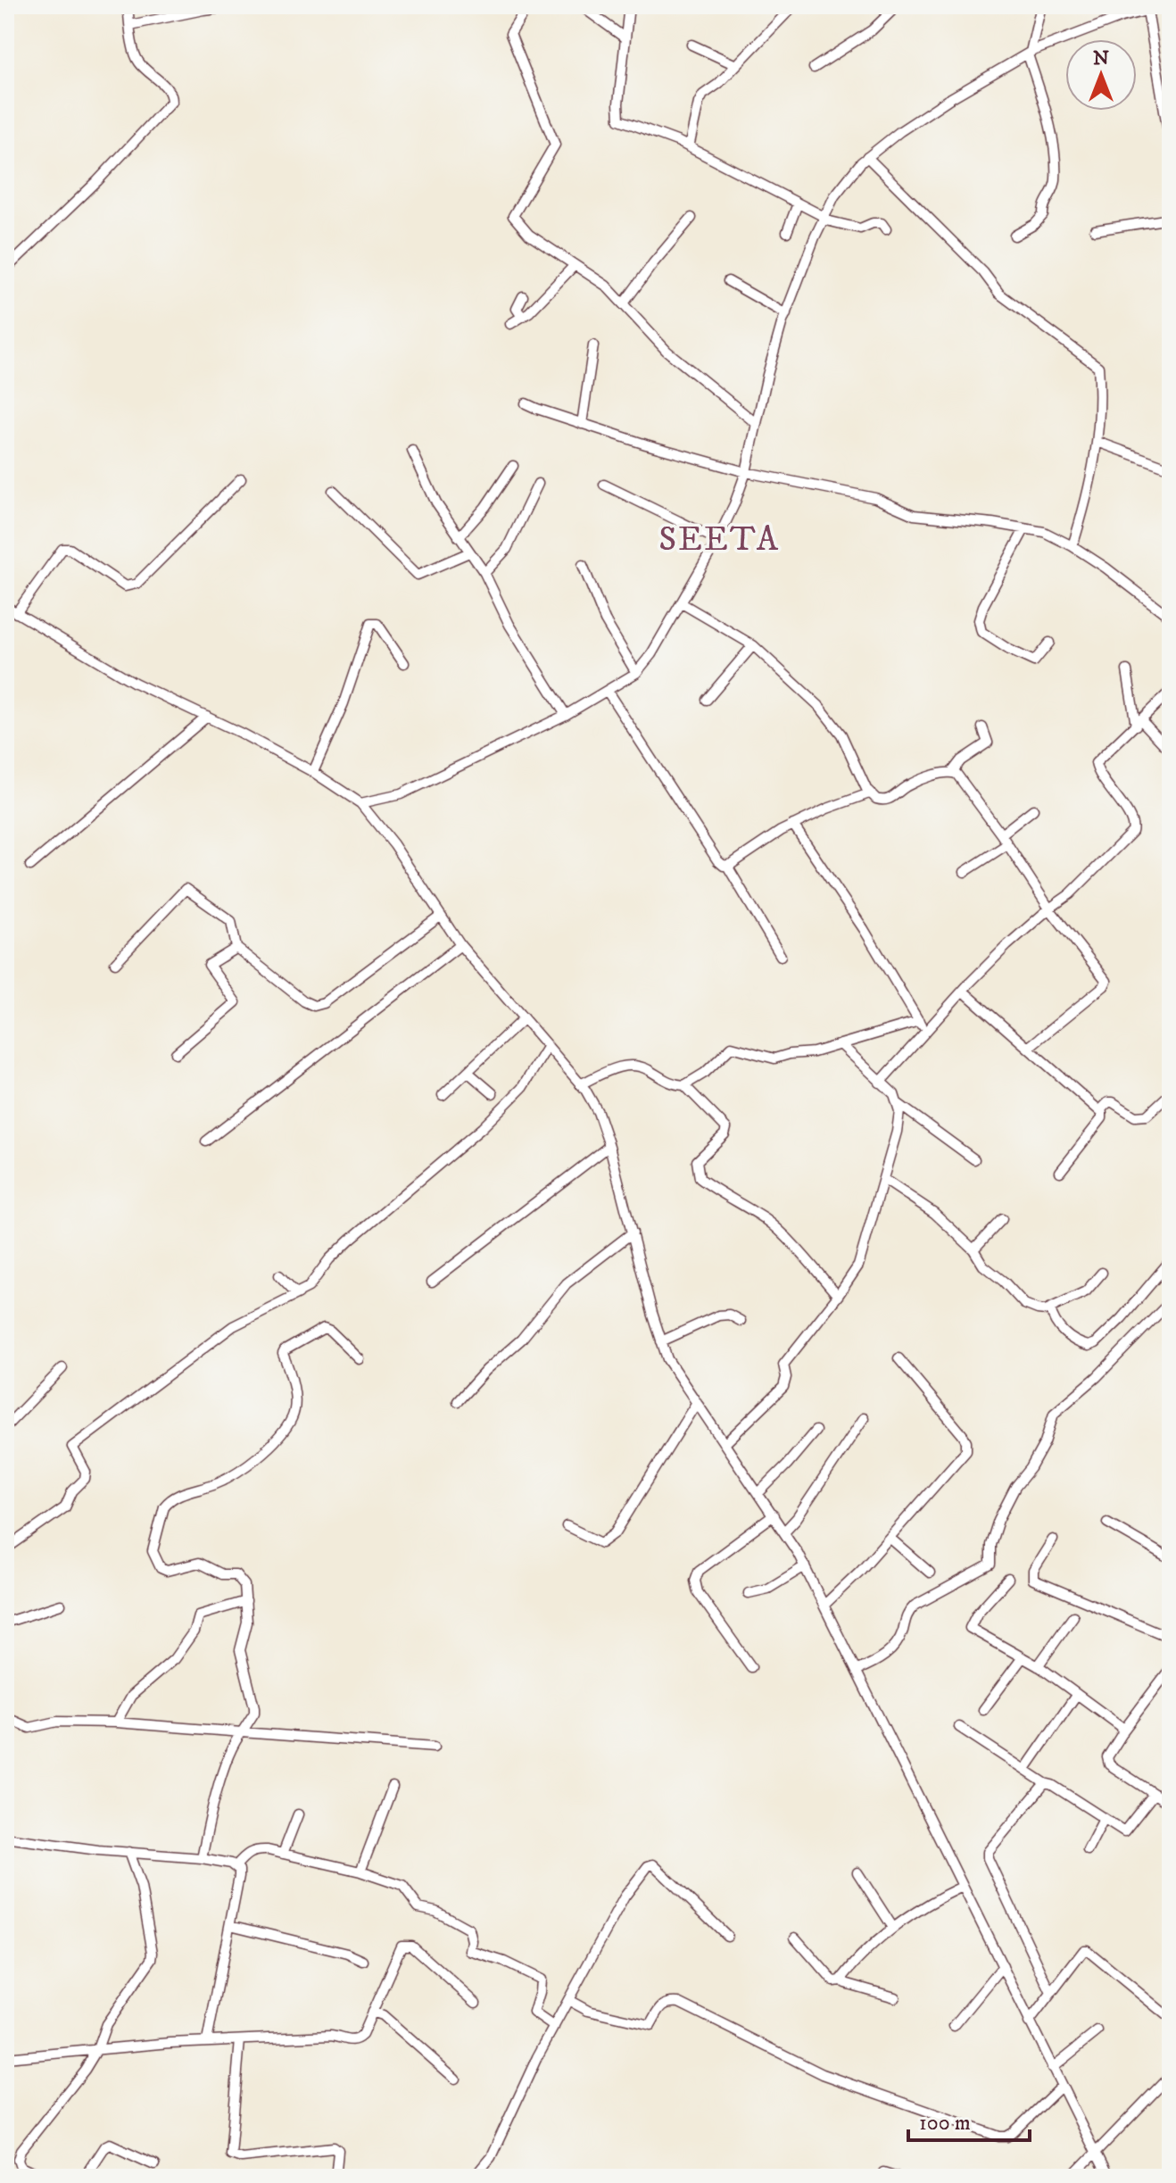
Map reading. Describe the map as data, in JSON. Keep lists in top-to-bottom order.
{
  "districts": ["SEETA"],
  "scale_bar": "100 m",
  "north": "top"
}
